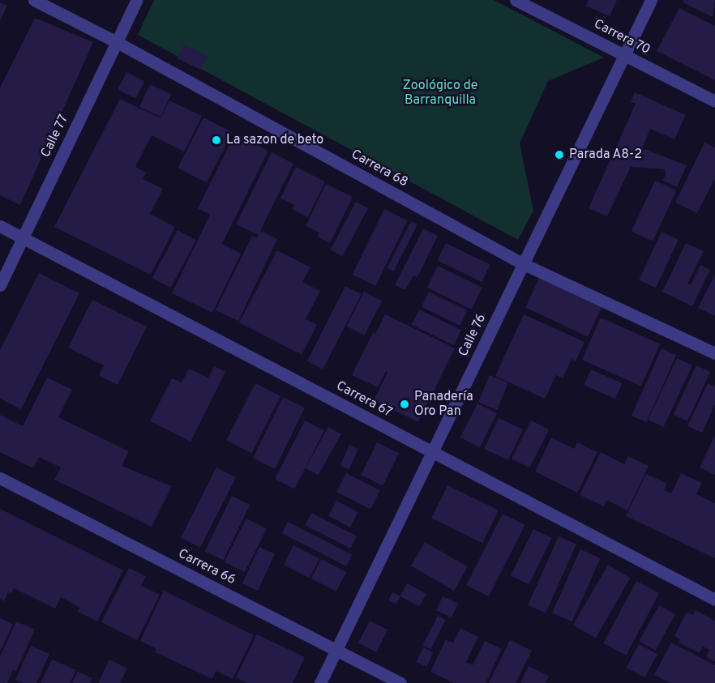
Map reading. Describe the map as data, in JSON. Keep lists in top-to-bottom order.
{
  "streets": {
    "street": [
      "Carrera 70",
      "Calle 77",
      "Carrera 68",
      "Calle 76",
      "Carrera 67",
      "Carrera 66"
    ]
  },
  "crossings": [
    ["Carrera 70", "Calle 76"],
    ["Calle 77", "Carrera 68"],
    ["Calle 77", "Carrera 67"],
    ["Carrera 68", "Calle 76"],
    ["Calle 76", "Carrera 67"],
    ["Calle 76", "Carrera 66"]
  ],
  "parks": ["Zoológico de Barranquilla"],
  "places": ["La sazon de beto", "Parada A8-2", "Panadería Oro Pan"]
}
